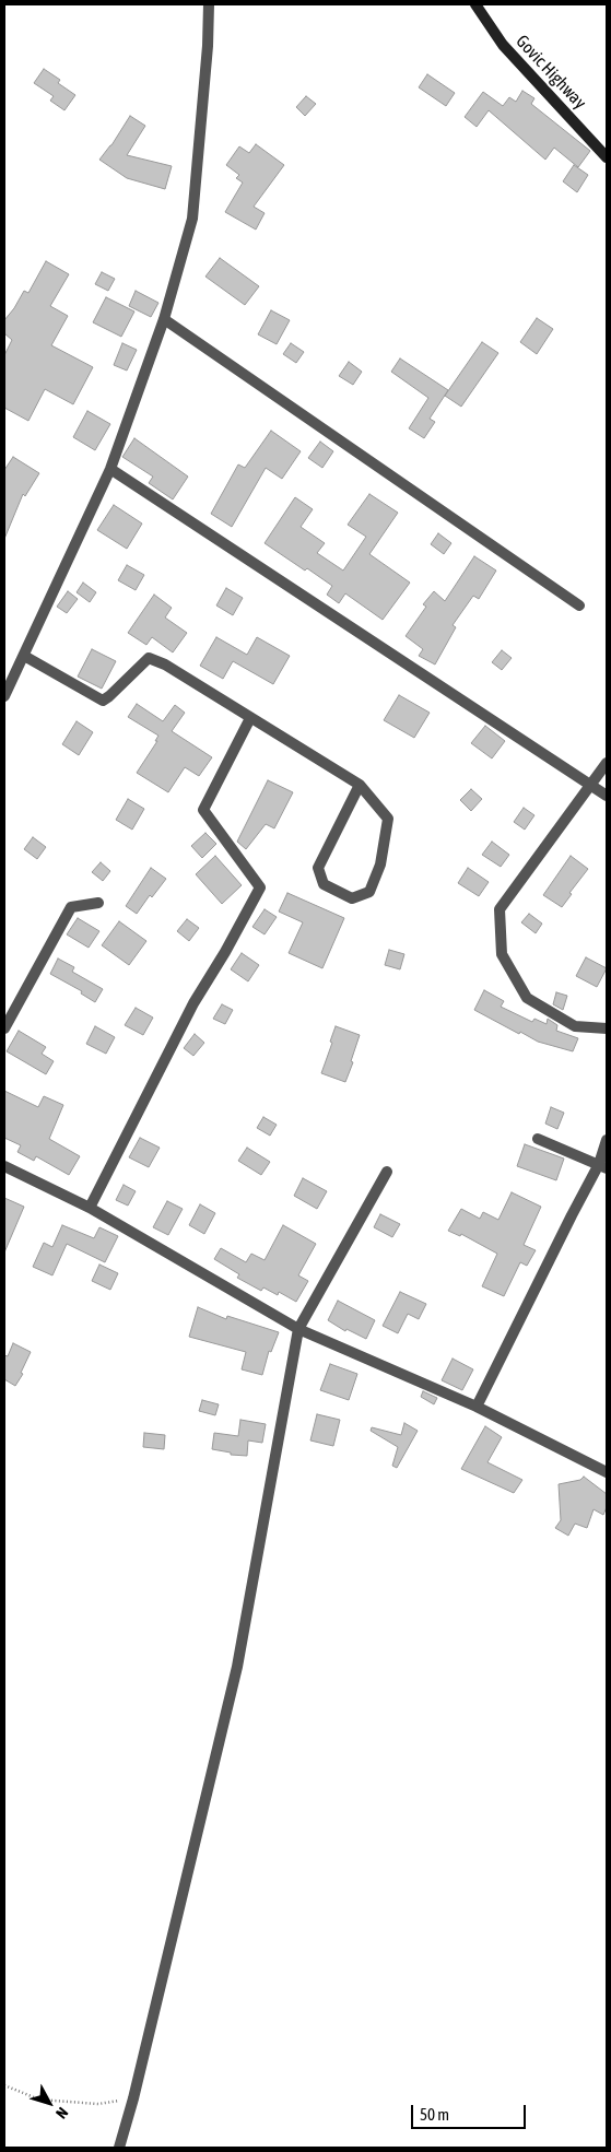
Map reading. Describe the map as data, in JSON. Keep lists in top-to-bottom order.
{
  "streets": {
    "main road": ["Govic Highway"]
  },
  "scale_bar": "50 m",
  "north": "bottom right"
}
